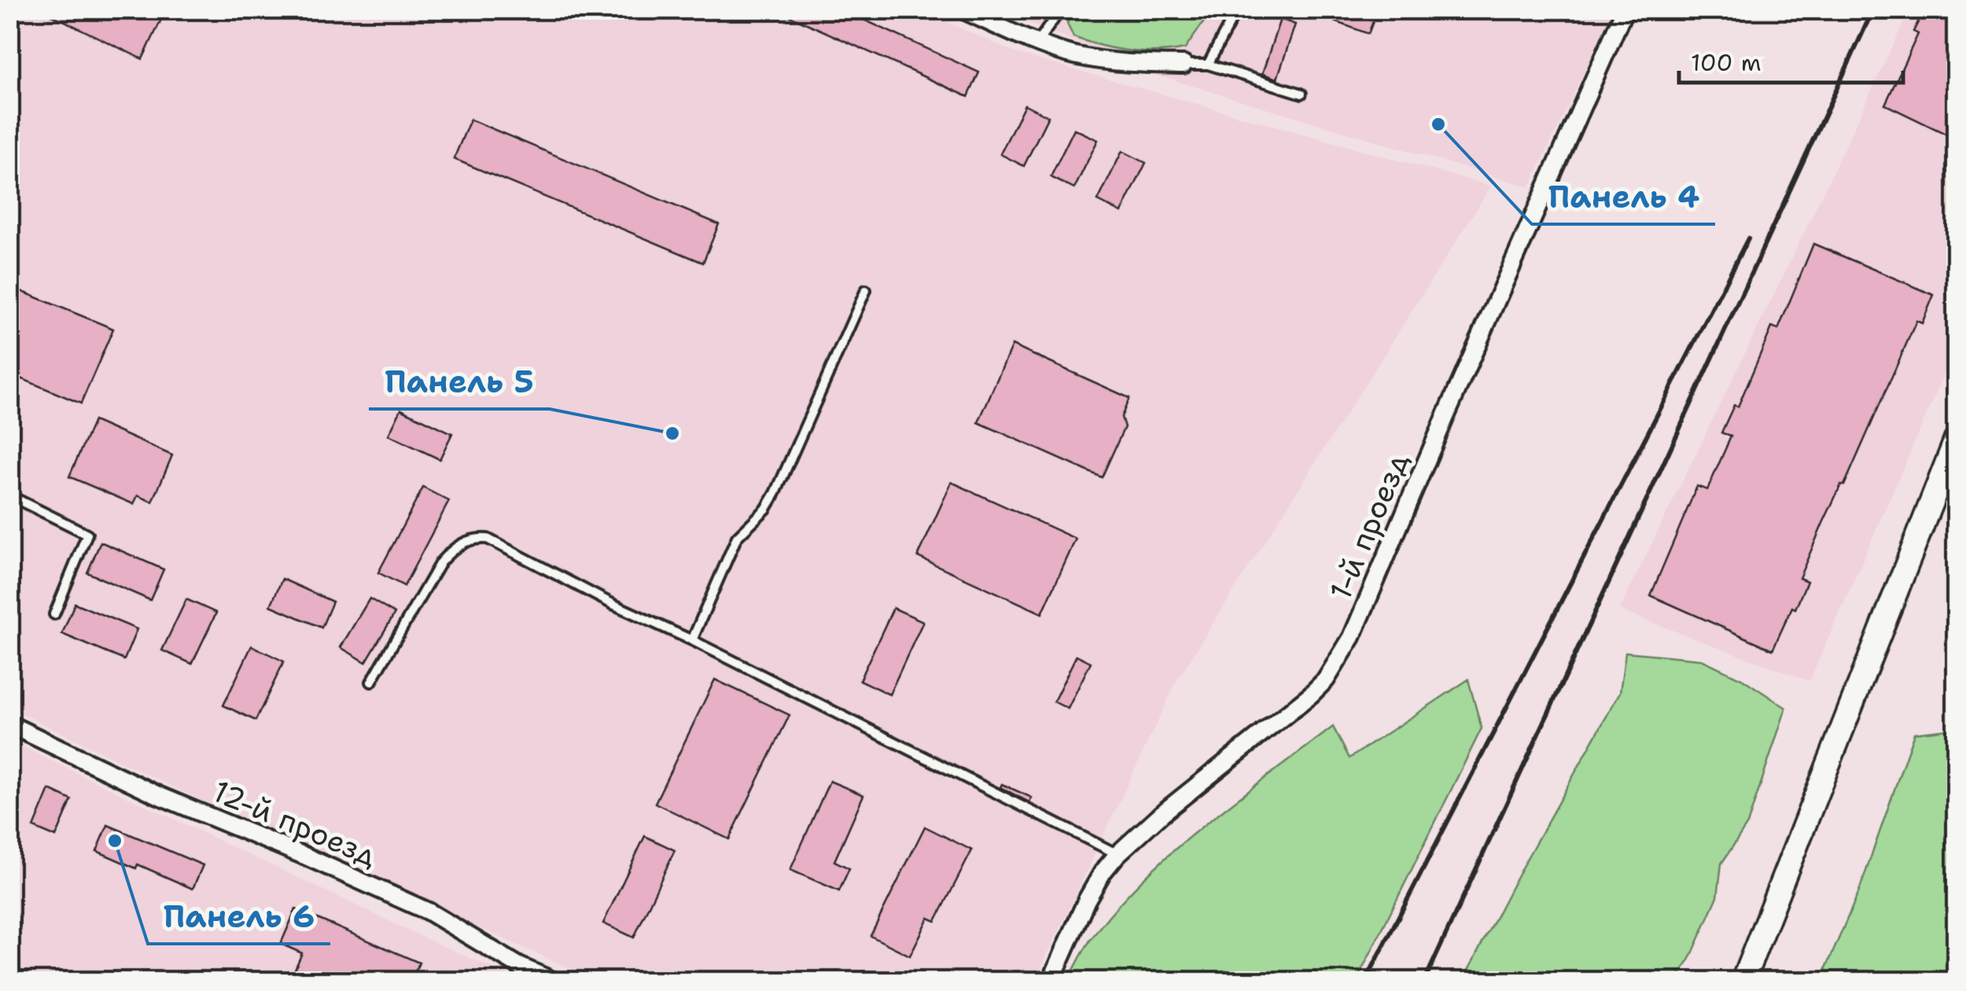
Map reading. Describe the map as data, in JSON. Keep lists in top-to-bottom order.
{
  "streets": {
    "street": ["1-й проезд", "12-й проезд"]
  },
  "places": ["Панель 4", "Панель 5", "Панель 6"],
  "scale_bar": "100 m"
}
